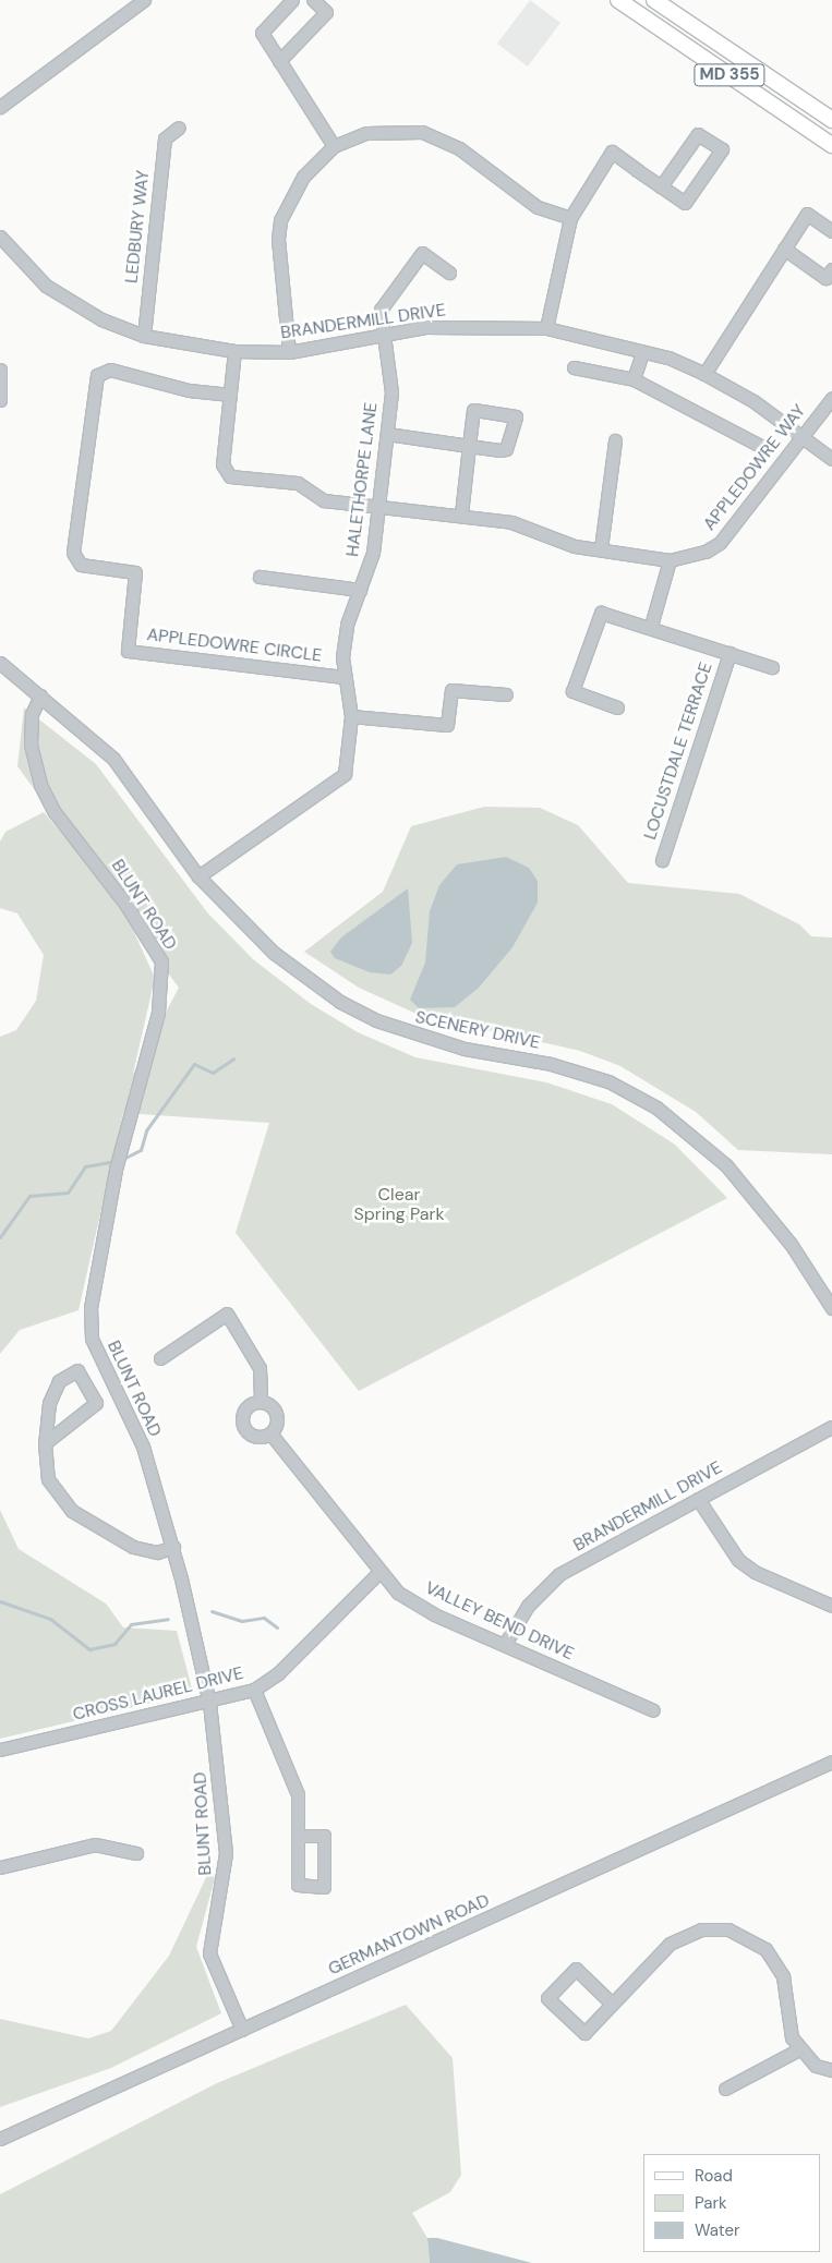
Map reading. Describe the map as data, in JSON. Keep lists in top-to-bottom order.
{
  "streets": {
    "main road": ["MD 355"],
    "street": [
      "LEDBURY WAY",
      "BRANDERMILL DRIVE",
      "APPLEDOWRE WAY",
      "HALETHORPE LANE",
      "APPLEDOWRE CIRCLE",
      "LOCUSTDALE TERRACE",
      "BLUNT ROAD",
      "SCENERY DRIVE",
      "VALLEY BEND DRIVE",
      "CROSS LAUREL DRIVE",
      "GERMANTOWN ROAD"
    ]
  },
  "crossings": [
    ["LEDBURY WAY", "BRANDERMILL DRIVE"],
    ["BRANDERMILL DRIVE", "APPLEDOWRE WAY"],
    ["BRANDERMILL DRIVE", "HALETHORPE LANE"],
    ["BRANDERMILL DRIVE", "VALLEY BEND DRIVE"],
    ["APPLEDOWRE WAY", "HALETHORPE LANE"],
    ["HALETHORPE LANE", "APPLEDOWRE CIRCLE"],
    ["HALETHORPE LANE", "SCENERY DRIVE"],
    ["BLUNT ROAD", "SCENERY DRIVE"],
    ["BLUNT ROAD", "CROSS LAUREL DRIVE"],
    ["BLUNT ROAD", "GERMANTOWN ROAD"],
    ["VALLEY BEND DRIVE", "CROSS LAUREL DRIVE"]
  ],
  "parks": ["Clear Spring Park"],
  "legend": ["Road", "Park", "Water"]
}
